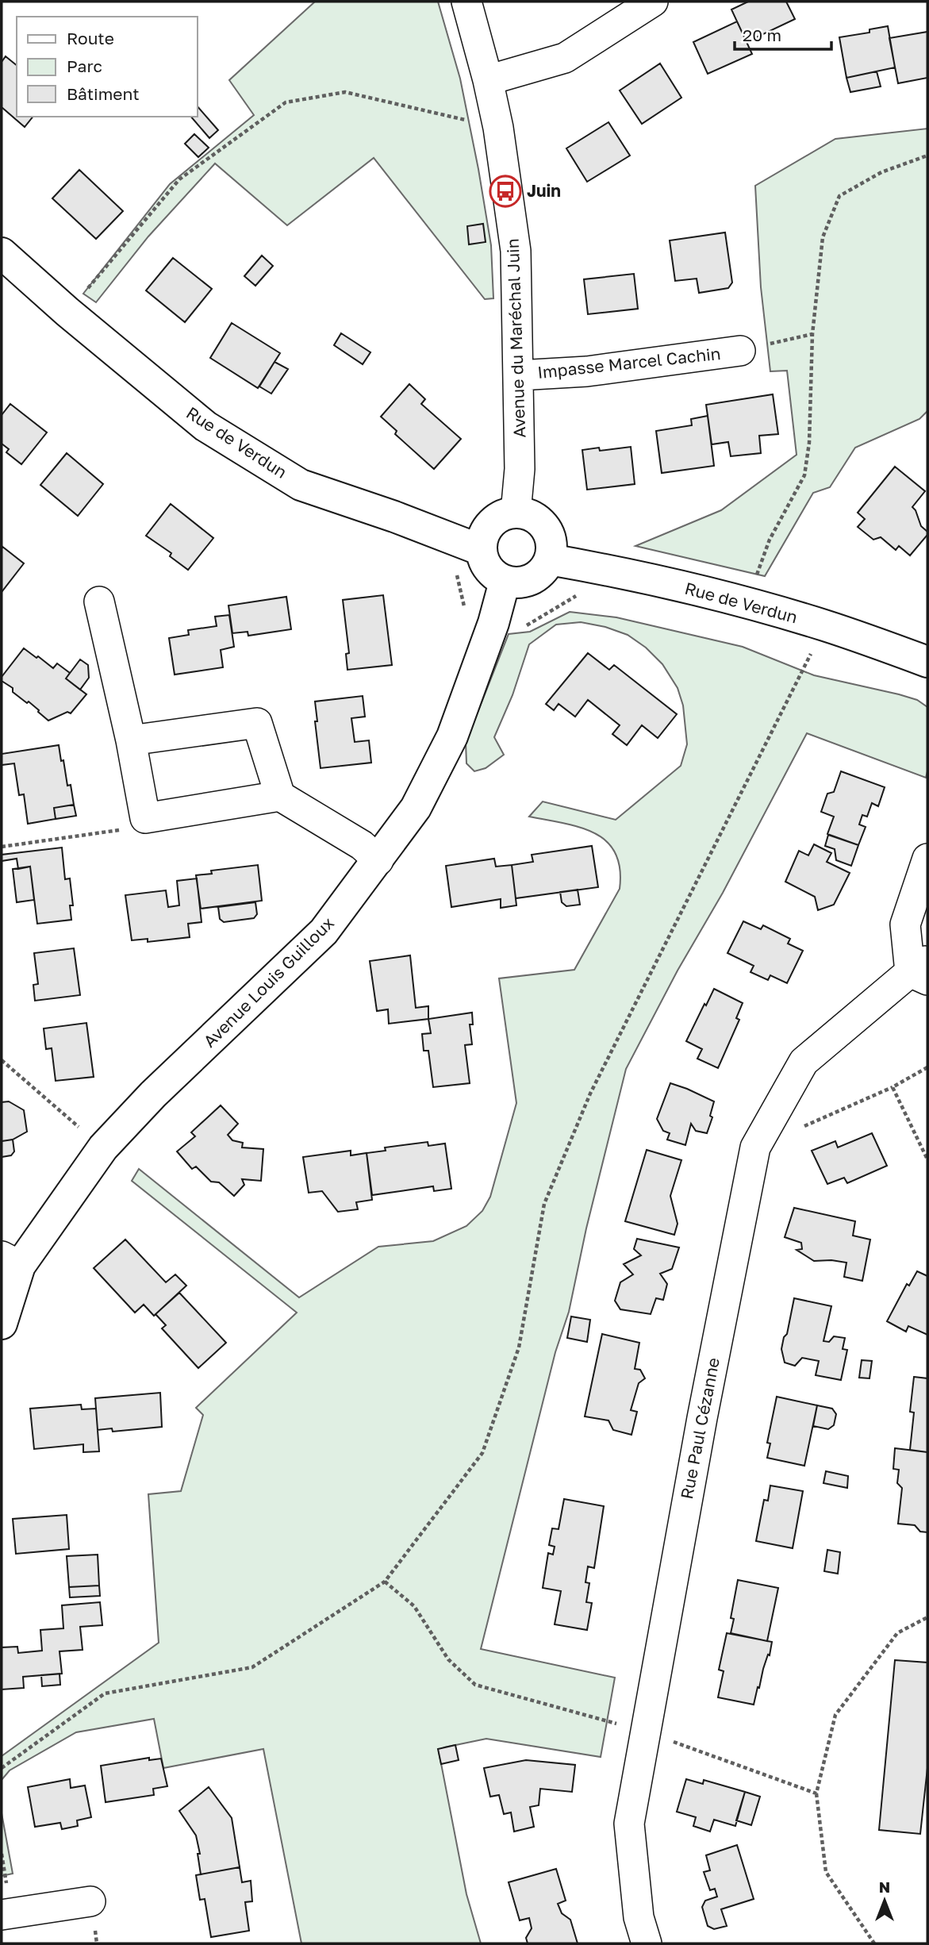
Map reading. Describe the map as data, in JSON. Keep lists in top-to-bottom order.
{
  "streets": {
    "street": [
      "Avenue du Maréchal Juin",
      "Impasse Marcel Cachin",
      "Rue de Verdun",
      "Avenue Louis Guilloux",
      "Rue Paul Cézanne"
    ]
  },
  "crossings": [
    ["Avenue du Maréchal Juin", "Impasse Marcel Cachin"],
    ["Avenue du Maréchal Juin", "Rue de Verdun"],
    ["Avenue du Maréchal Juin", "Avenue Louis Guilloux"],
    ["Rue de Verdun", "Avenue Louis Guilloux"]
  ],
  "places": {
    "bus stop": ["Juin"]
  },
  "legend": ["Route", "Parc", "Bâtiment"],
  "scale_bar": "20 m",
  "north": "top"
}
